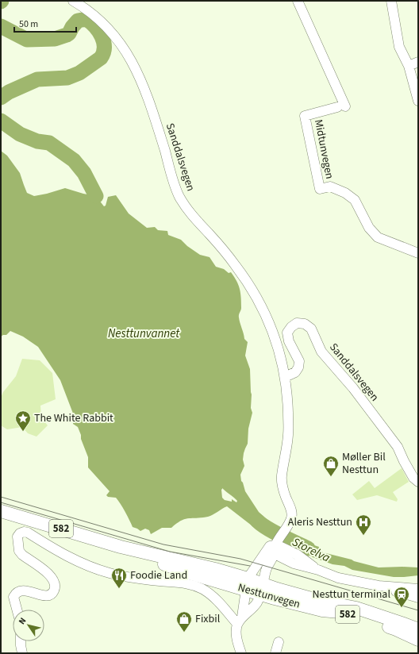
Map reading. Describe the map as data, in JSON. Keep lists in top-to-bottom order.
{
  "streets": {
    "main road": ["582", "Nesttunvegen"],
    "street": ["Midtunvegen", "Sanddalsvegen"]
  },
  "crossings": [
    ["Sanddalsvegen", "Nesttunvegen"]
  ],
  "water": ["Nesttunvannet", "Storelva"],
  "places": {
    "place": ["The White Rabbit"],
    "shop": ["Møller Bil Nesttun", "Fixbil"],
    "hospital": ["Aleris Nesttun"],
    "restaurant": ["Foodie Land"],
    "station": ["Nesttun terminal"]
  },
  "scale_bar": "50 m",
  "north": "top left"
}
